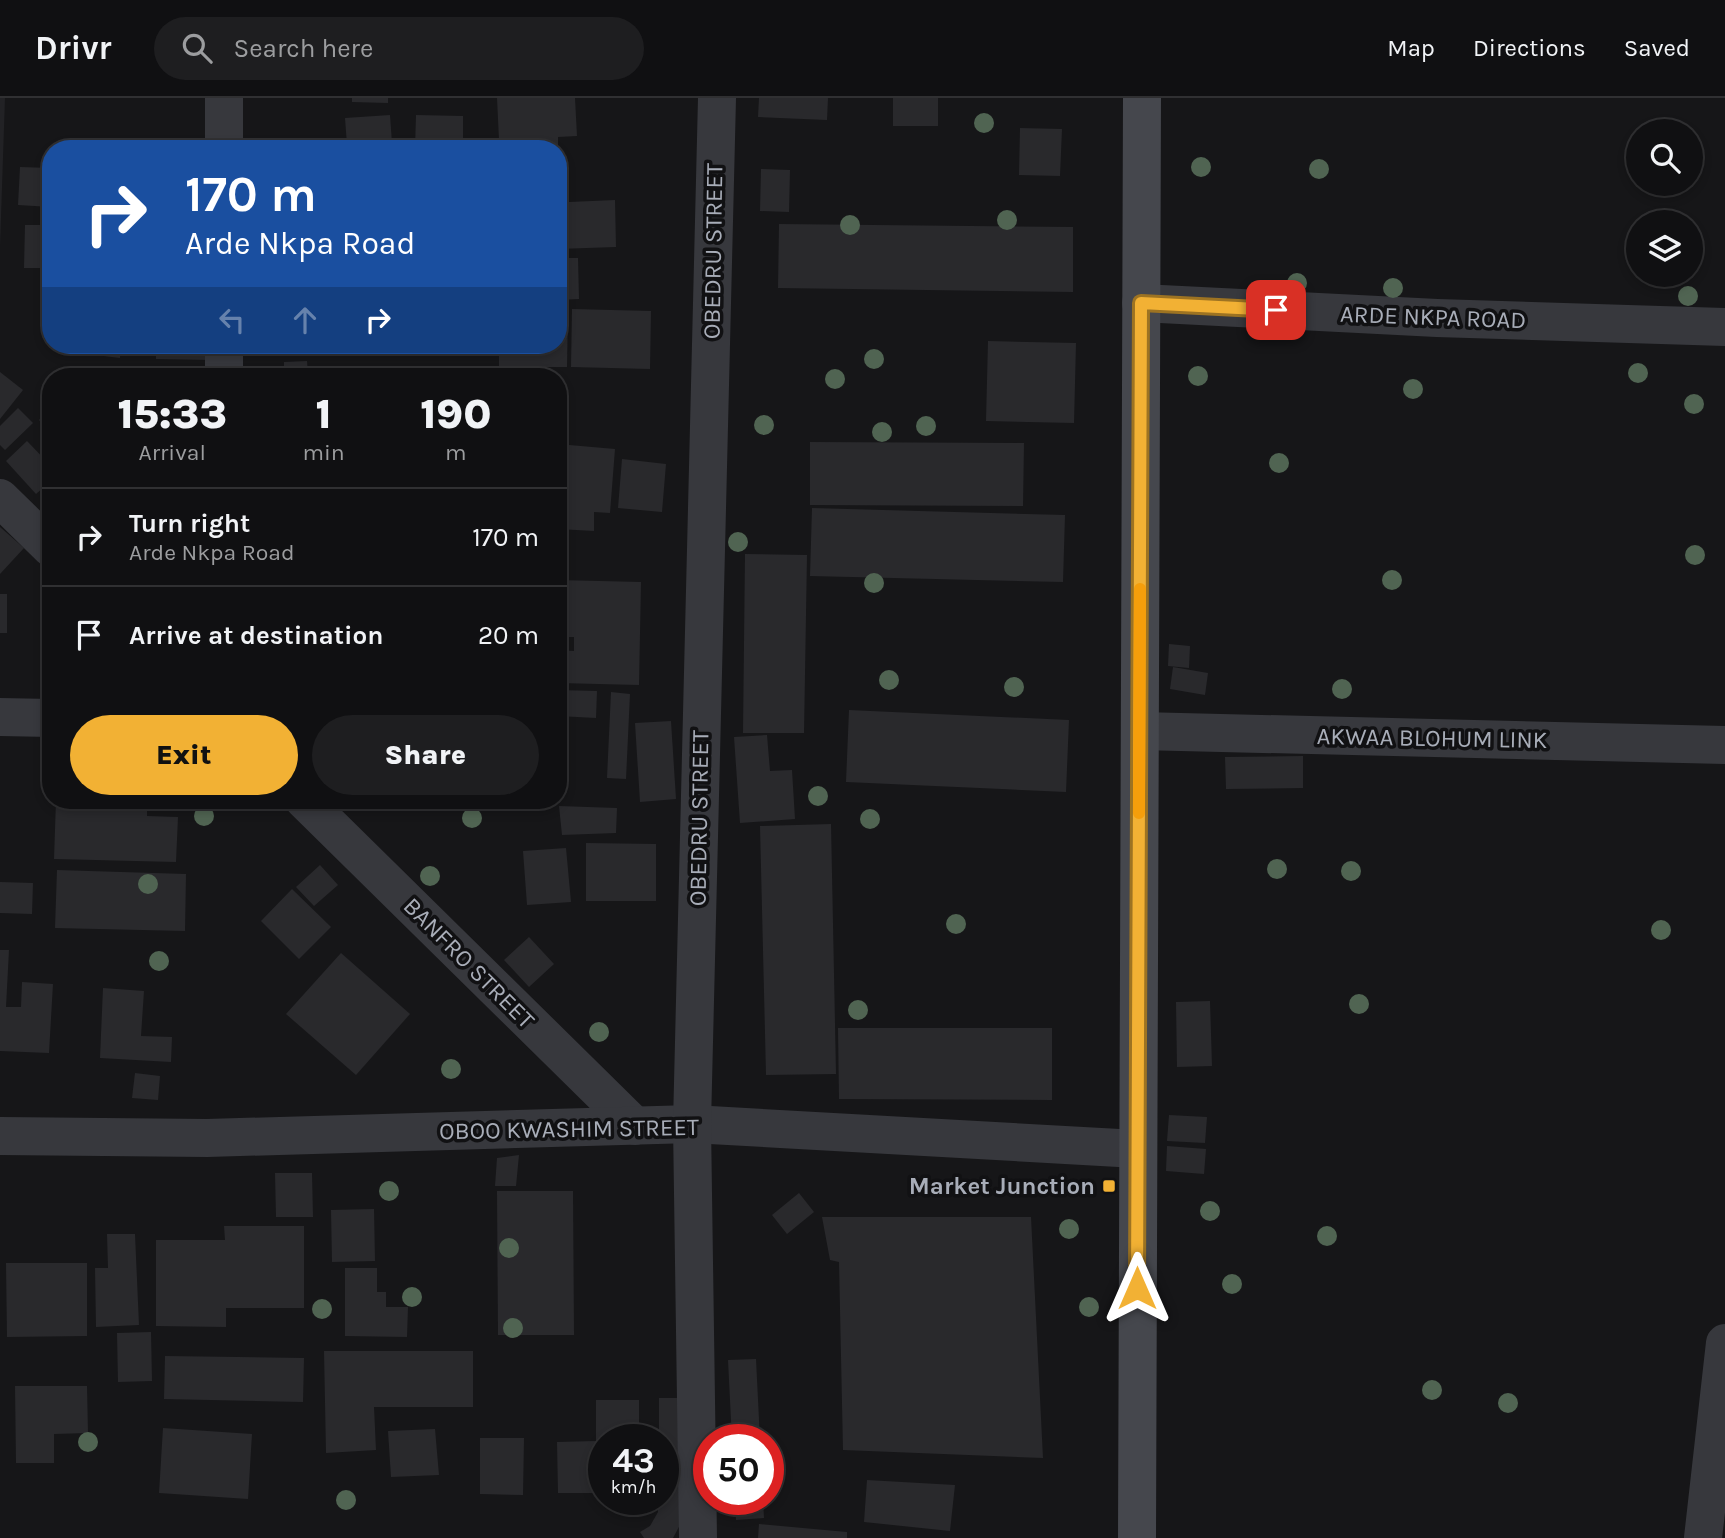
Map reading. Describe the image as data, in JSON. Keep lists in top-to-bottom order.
{
  "streets": {
    "street": [
      "OBEDRU STREET",
      "ARDE NKPA ROAD",
      "AKWAA BLOHUM LINK",
      "BANFRO STREET",
      "OBOO KWASHIM STREET"
    ]
  },
  "crossings": [
    ["OBEDRU STREET", "OBOO KWASHIM STREET"],
    ["BANFRO STREET", "OBOO KWASHIM STREET"]
  ],
  "places": {
    "transit": ["Market Junction"]
  },
  "page": {
    "header": "Drivr",
    "search": "Search here",
    "nav": ["Map", "Directions", "Saved"],
    "turn": ["170 m", "Arde Nkpa Road"],
    "eta": [
      "15:33",
      "Arrival",
      "1",
      "min",
      "190",
      "m"
    ],
    "list": [
      {
        "name": "Turn right",
        "note": "Arde Nkpa Road",
        "value": "170 m"
      },
      {
        "name": "Arrive at destination",
        "value": "20 m"
      }
    ],
    "buttons": ["Exit", "Share"],
    "speed": "43 km/h",
    "limit": "50"
  }
}
